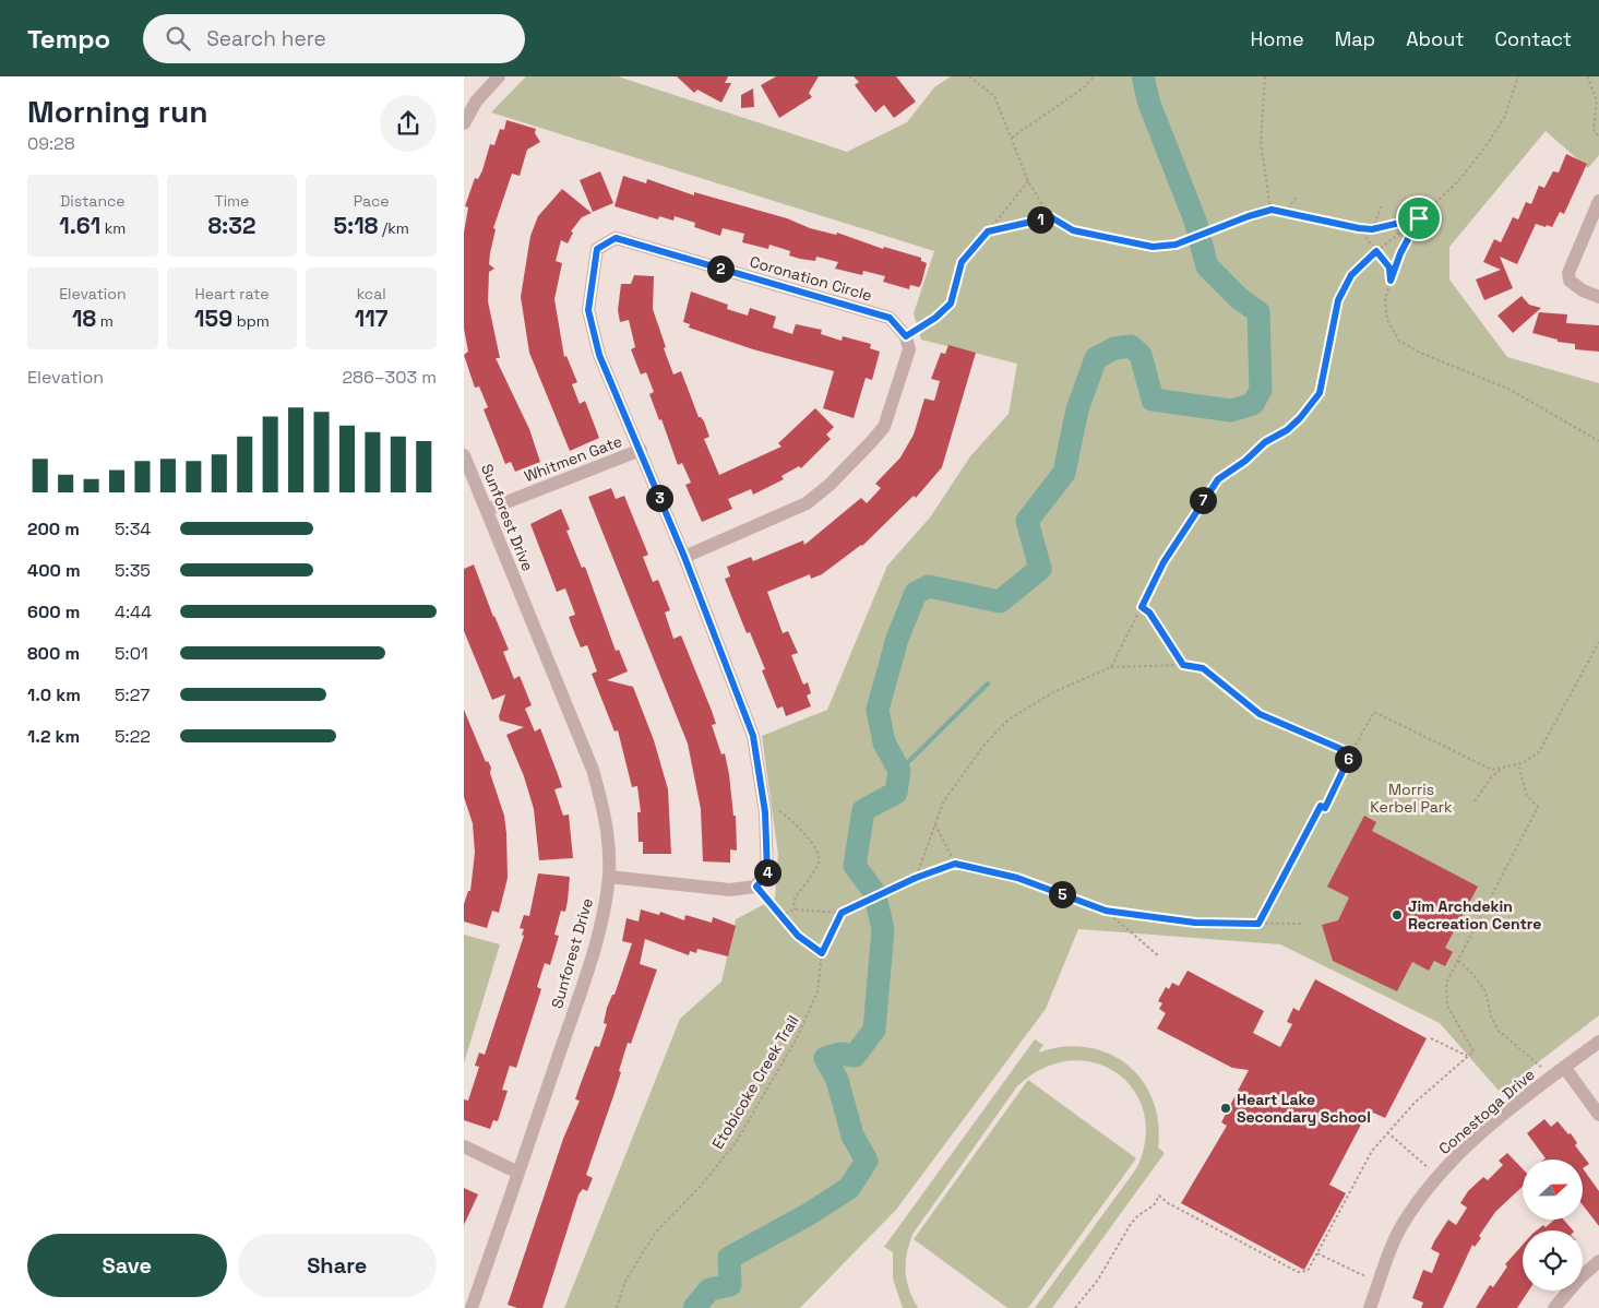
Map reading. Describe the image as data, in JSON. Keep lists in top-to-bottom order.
{
  "streets": {
    "street": [
      "Coronation Circle",
      "Whitmen Gate",
      "Sunforest Drive",
      "Conestoga Drive"
    ],
    "path": ["Etobicoke Creek Trail"]
  },
  "crossings": [
    ["Coronation Circle", "Whitmen Gate"],
    ["Whitmen Gate", "Sunforest Drive"]
  ],
  "parks": ["Morris Kerbel Park"],
  "places": ["Jim Archdekin Recreation Centre", "Heart Lake Secondary School"],
  "north": "right",
  "page": {
    "header": "Tempo",
    "search": "Search here",
    "nav": [
      "Home",
      "Map",
      "About",
      "Contact"
    ],
    "heading": ["Morning run", "09:28"],
    "stats": [
      ["Distance", "1.61 km"],
      ["Time", "8:32"],
      ["Pace", "5:18 /km"],
      ["Elevation", "18 m"],
      ["Heart rate", "159 bpm"],
      ["kcal", "117"]
    ],
    "pins": [
      "1",
      "2",
      "3",
      "7",
      "6",
      "4",
      "5"
    ],
    "chart": ["Elevation", "286–303 m"],
    "list": [
      {
        "name": "200 m",
        "note": "5:34"
      },
      {
        "name": "400 m",
        "note": "5:35"
      },
      {
        "name": "600 m",
        "note": "4:44"
      },
      {
        "name": "800 m",
        "note": "5:01"
      },
      {
        "name": "1.0 km",
        "note": "5:27"
      },
      {
        "name": "1.2 km",
        "note": "5:22"
      }
    ],
    "buttons": ["Save", "Share"]
  }
}
